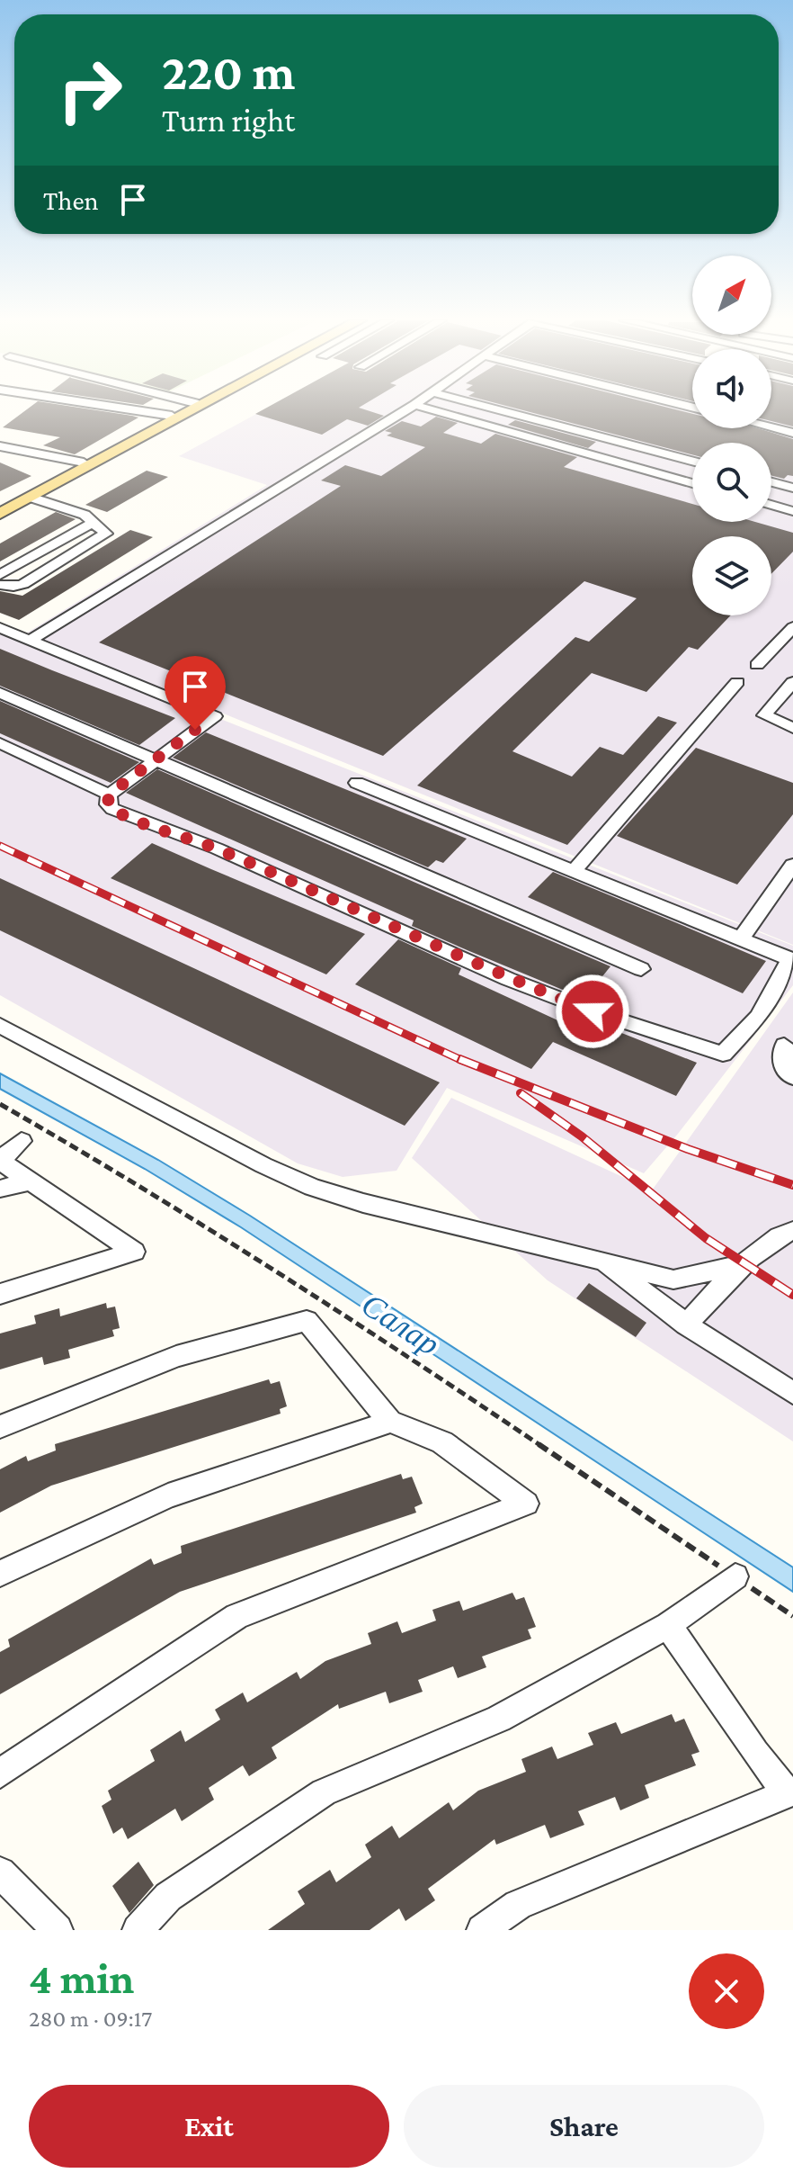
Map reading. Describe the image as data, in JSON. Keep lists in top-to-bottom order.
{
  "water": ["Салар"],
  "north": "top right",
  "page": {
    "turn": ["220 m", "Turn right"],
    "then": "Then",
    "heading": ["4 min", "280 m · 09:17"],
    "buttons": ["Exit", "Share"]
  }
}
